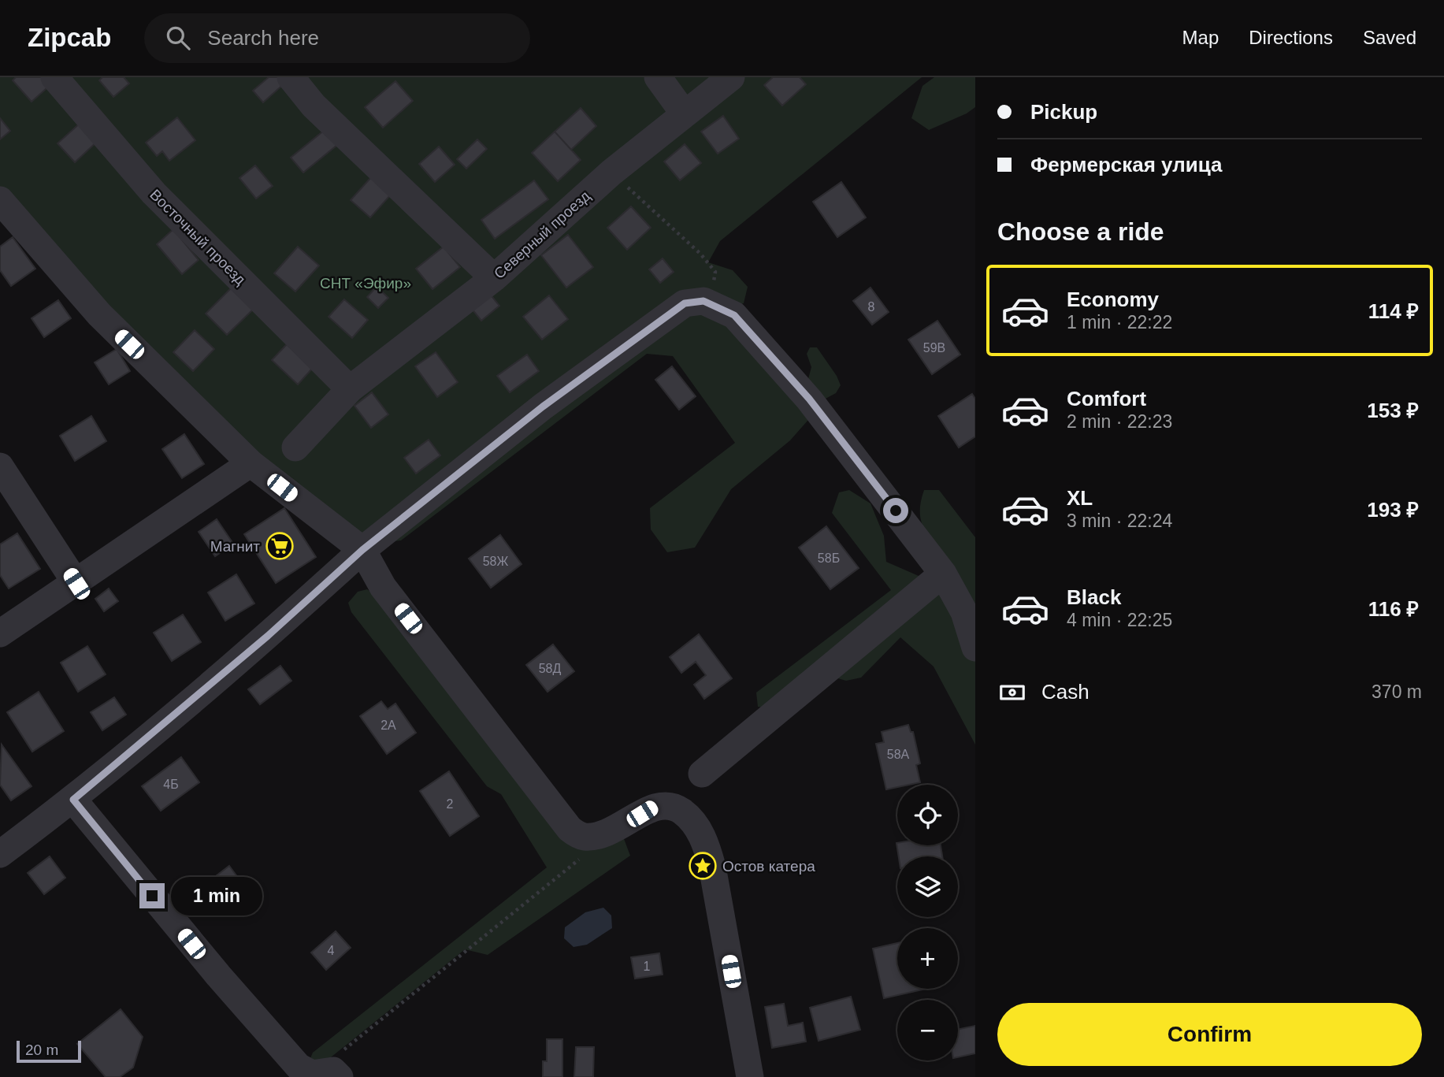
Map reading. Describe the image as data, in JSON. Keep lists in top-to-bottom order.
{
  "streets": {
    "street": ["Северный проезд", "Восточный проезд"]
  },
  "crossings": [
    ["Северный проезд", "Восточный проезд"]
  ],
  "parks": ["СНТ «Эфир»"],
  "places": {
    "supermarket": ["Магнит"],
    "place": ["Остов катера"]
  },
  "house_numbers": [
    "8",
    "59В",
    "58Б",
    "58Ж",
    "58Д",
    "2А",
    "58А",
    "4Б",
    "2",
    "4",
    "1"
  ],
  "scale_bar": "20 m",
  "page": {
    "header": "Zipcab",
    "search": "Search here",
    "nav": ["Map", "Directions", "Saved"],
    "banner": ["Pickup", "Фермерская улица"],
    "heading": "Choose a ride",
    "list": [
      {
        "name": "Economy",
        "note": "1 min · 22:22",
        "value": "114 ₽"
      },
      {
        "name": "Comfort",
        "note": "2 min · 22:23",
        "value": "153 ₽"
      },
      {
        "name": "XL",
        "note": "3 min · 22:24",
        "value": "193 ₽"
      },
      {
        "name": "Black",
        "note": "4 min · 22:25",
        "value": "116 ₽"
      }
    ],
    "pay": ["Cash", "370 m"],
    "map_buttons": ["+", "−"],
    "bubble": "1 min",
    "buttons": "Confirm",
    "scale": "20 m"
  }
}
